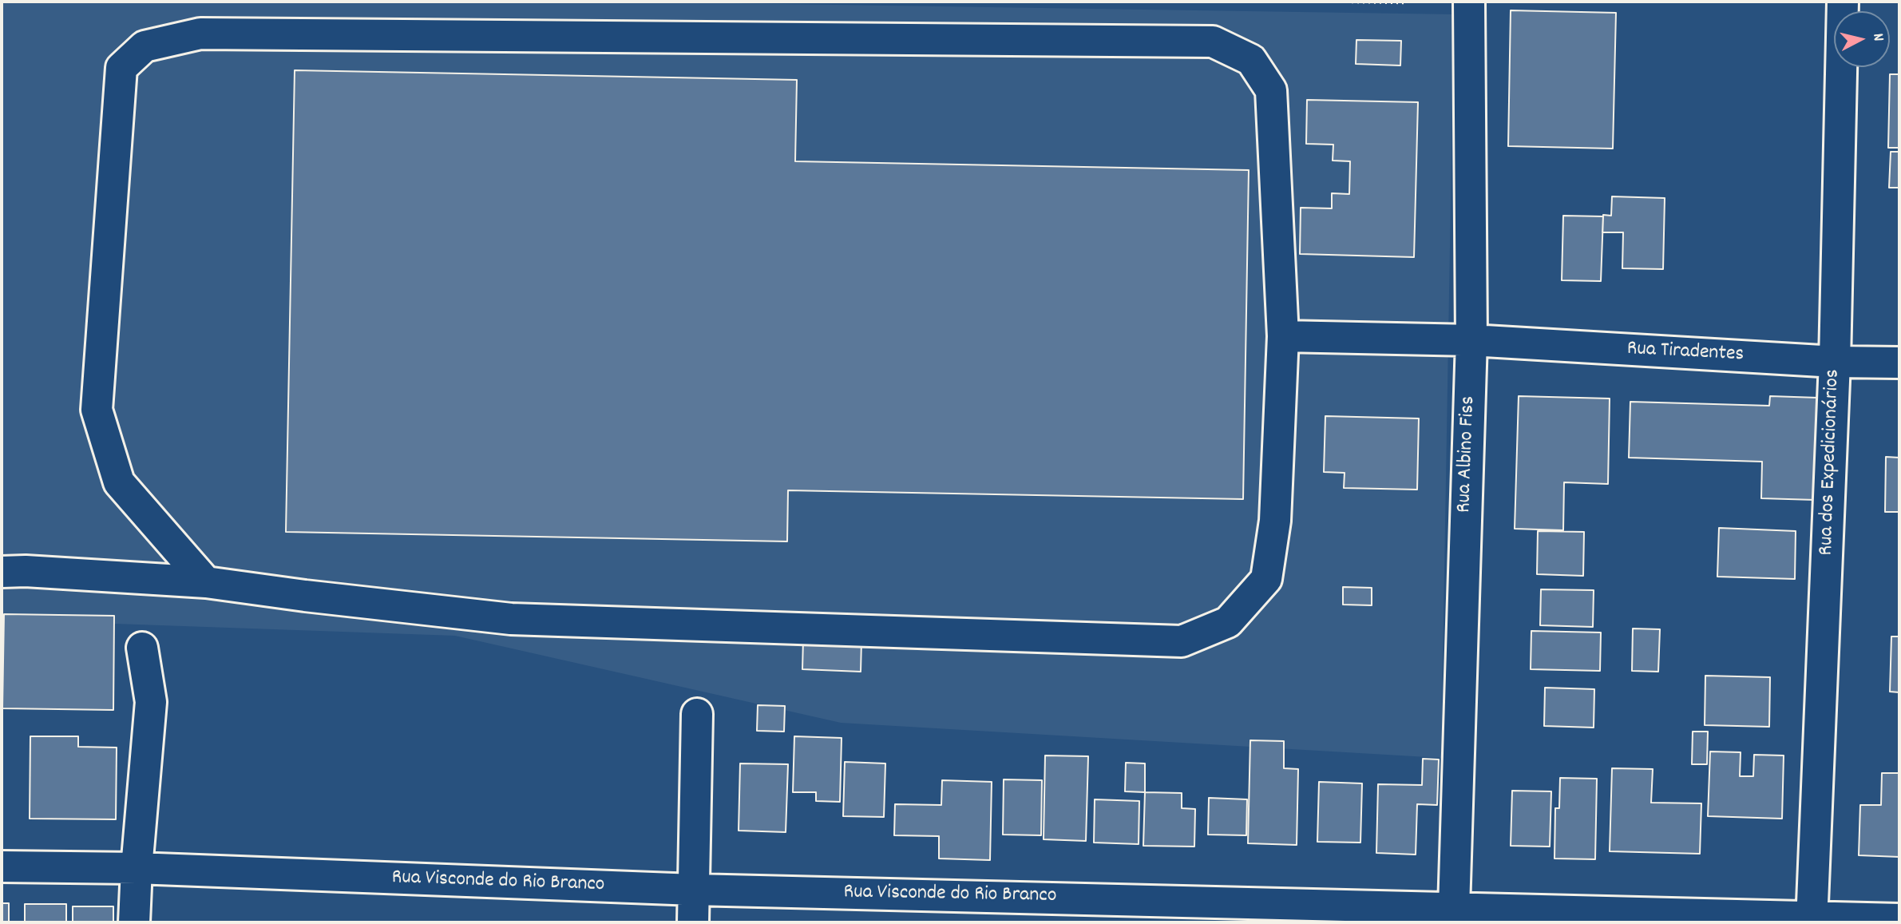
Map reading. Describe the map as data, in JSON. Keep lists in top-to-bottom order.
{
  "streets": {
    "street": [
      "Rua Tiradentes",
      "Rua Albino Fiss",
      "Rua dos Expedicionários",
      "Rua Visconde do Rio Branco"
    ]
  },
  "crossings": [
    ["Rua Tiradentes", "Rua Albino Fiss"],
    ["Rua Tiradentes", "Rua dos Expedicionários"],
    ["Rua Albino Fiss", "Rua Visconde do Rio Branco"],
    ["Rua dos Expedicionários", "Rua Visconde do Rio Branco"]
  ],
  "north": "right"
}
